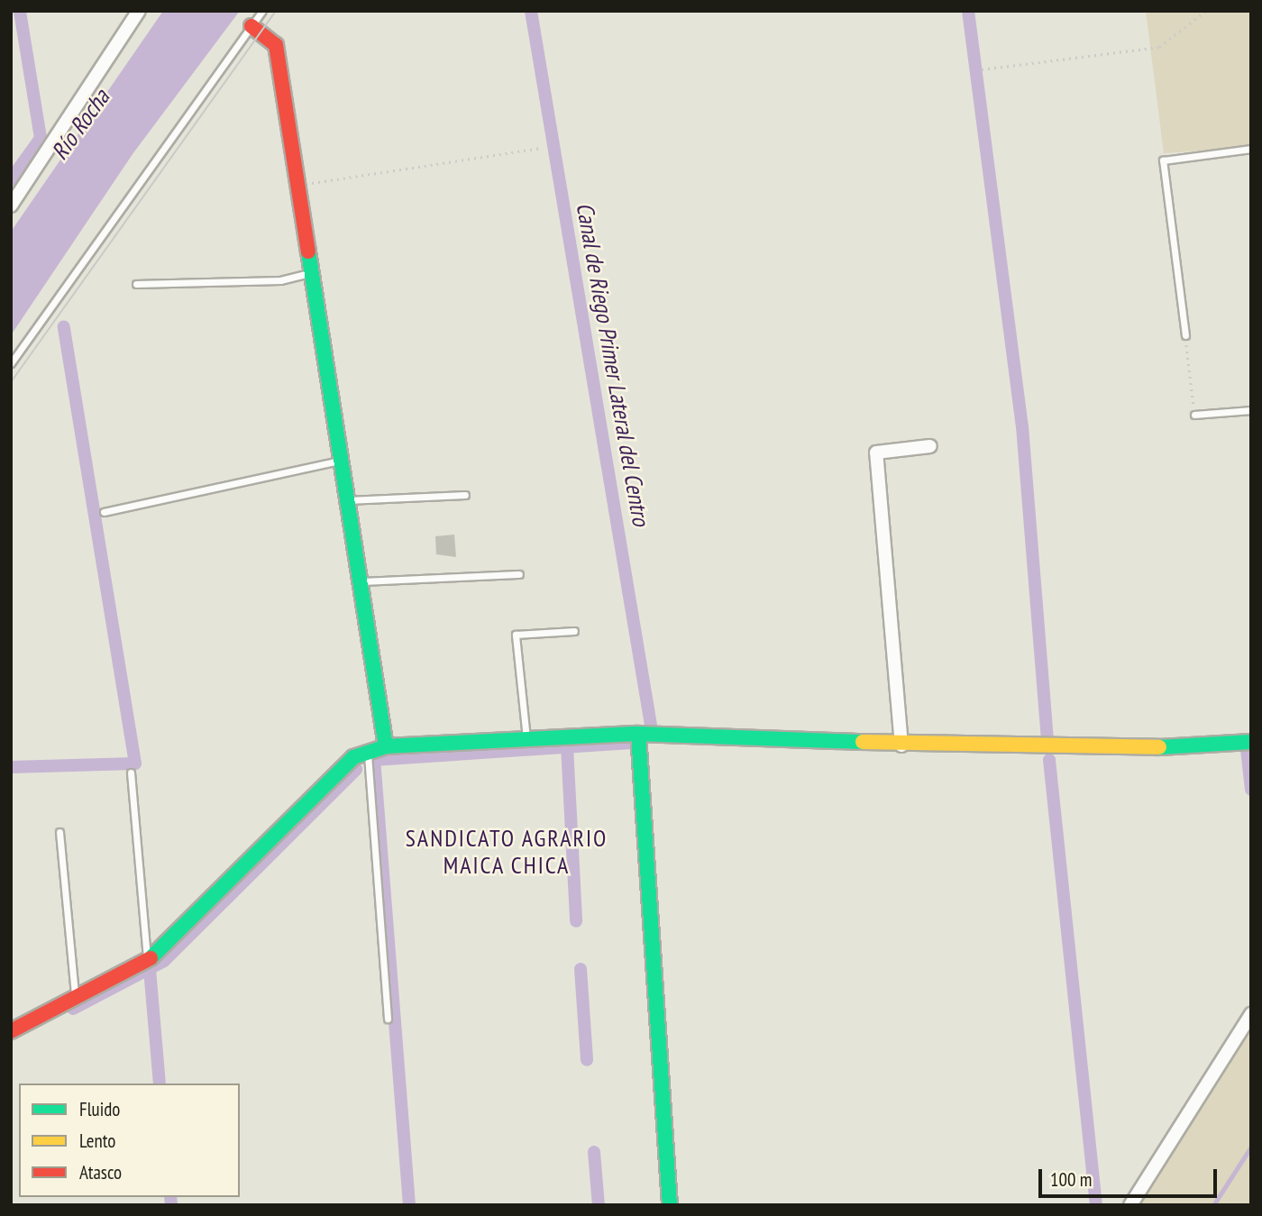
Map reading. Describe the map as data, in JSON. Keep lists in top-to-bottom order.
{
  "districts": ["SANDICATO AGRARIO MAICA CHICA"],
  "water": ["Río Rocha", "Canal de Riego Primer Lateral del Centro"],
  "legend": ["Fluido", "Lento", "Atasco"],
  "scale_bar": "100 m"
}
